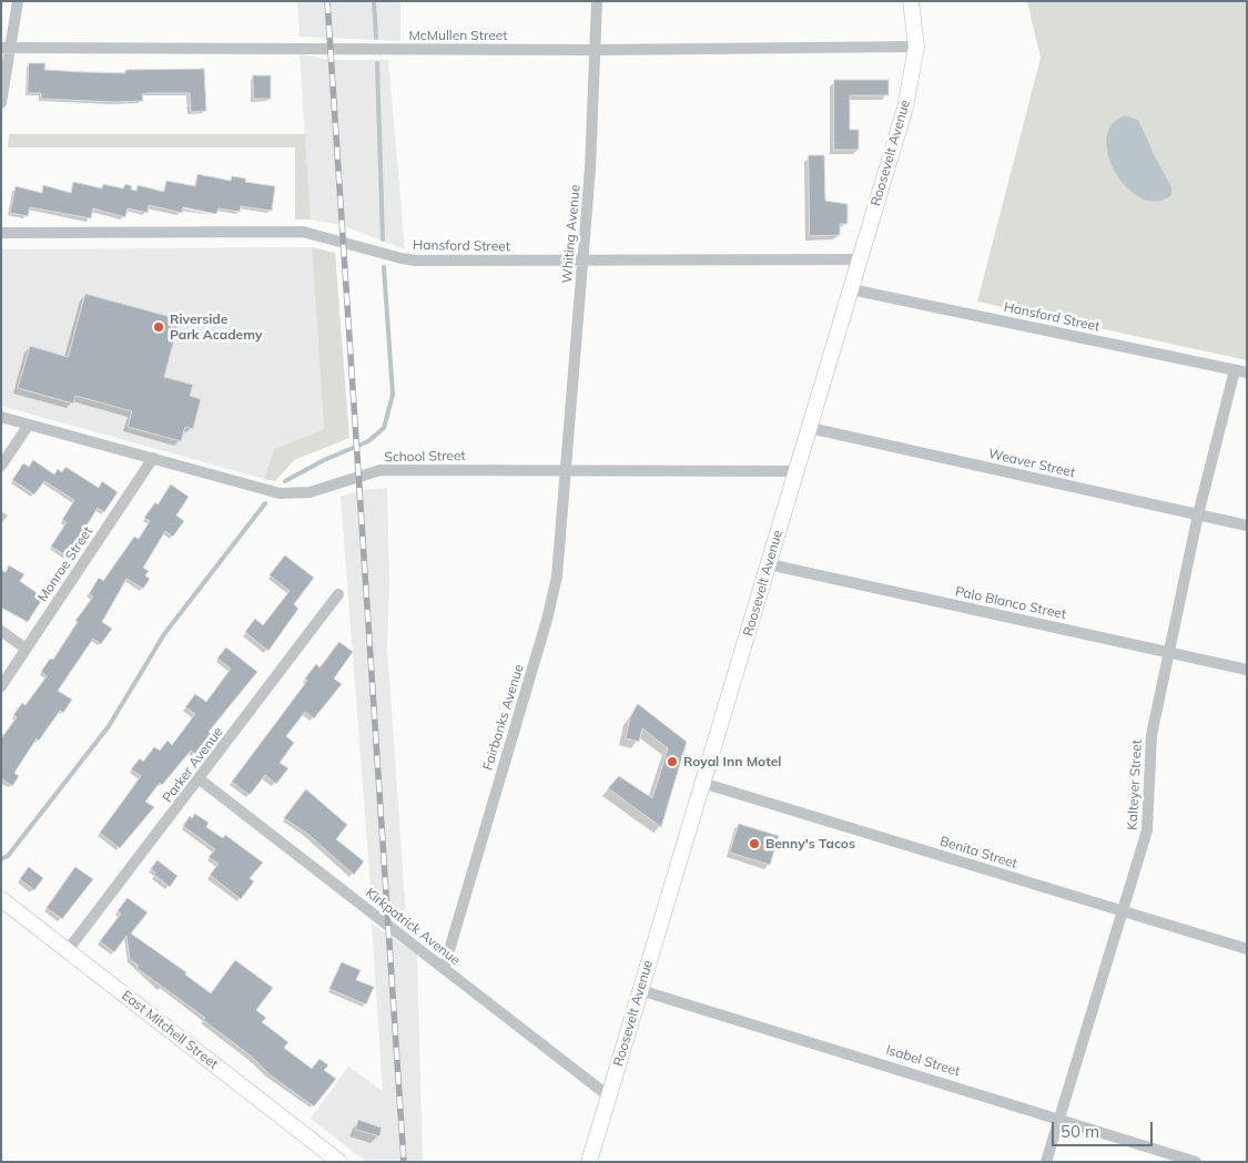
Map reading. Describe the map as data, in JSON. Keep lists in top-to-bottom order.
{
  "streets": {
    "main road": ["Roosevelt Avenue", "East Mitchell Street"],
    "street": [
      "McMullen Street",
      "Whiting Avenue",
      "Hansford Street",
      "School Street",
      "Weaver Street",
      "Monroe Street",
      "Palo Blanco Street",
      "Fairbanks Avenue",
      "Parker Avenue",
      "Kalteyer Street",
      "Benita Street",
      "Kirkpatrick Avenue",
      "Isabel Street"
    ]
  },
  "crossings": [
    ["McMullen Street", "Roosevelt Avenue"],
    ["McMullen Street", "Whiting Avenue"],
    ["Roosevelt Avenue", "Hansford Street"],
    ["Roosevelt Avenue", "School Street"],
    ["Roosevelt Avenue", "Weaver Street"],
    ["Roosevelt Avenue", "Palo Blanco Street"],
    ["Roosevelt Avenue", "Benita Street"],
    ["Roosevelt Avenue", "Kirkpatrick Avenue"],
    ["Roosevelt Avenue", "Isabel Street"],
    ["Whiting Avenue", "Hansford Street"],
    ["Whiting Avenue", "School Street"],
    ["Whiting Avenue", "Fairbanks Avenue"],
    ["Hansford Street", "Kalteyer Street"],
    ["School Street", "Monroe Street"],
    ["School Street", "Fairbanks Avenue"],
    ["Weaver Street", "Kalteyer Street"],
    ["Palo Blanco Street", "Kalteyer Street"],
    ["Fairbanks Avenue", "Kirkpatrick Avenue"],
    ["Parker Avenue", "Kirkpatrick Avenue"],
    ["Parker Avenue", "East Mitchell Street"],
    ["Kalteyer Street", "Benita Street"],
    ["Kalteyer Street", "Isabel Street"]
  ],
  "places": ["Riverside Park Academy", "Royal Inn Motel", "Benny's Tacos"],
  "scale_bar": "50 m"
}
